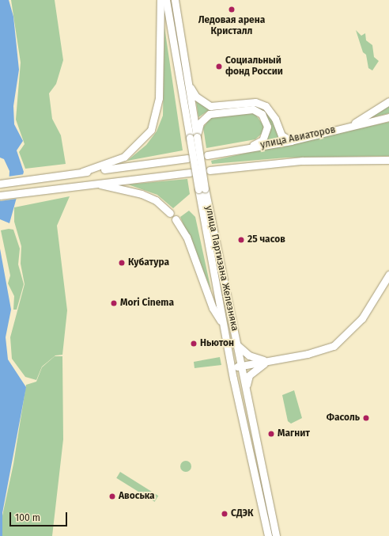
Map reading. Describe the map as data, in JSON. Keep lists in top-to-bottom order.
{
  "streets": {
    "main road": ["улица Авиаторов", "улица Партизана Железняка"]
  },
  "places": [
    "Ледовая арена Кристалл",
    "Социальный фонд России",
    "25 часов",
    "Кубатура",
    "Mori Cinema",
    "Ньютон",
    "Фасоль",
    "Магнит",
    "Авоська",
    "СДЭК"
  ],
  "scale_bar": "100 m"
}
